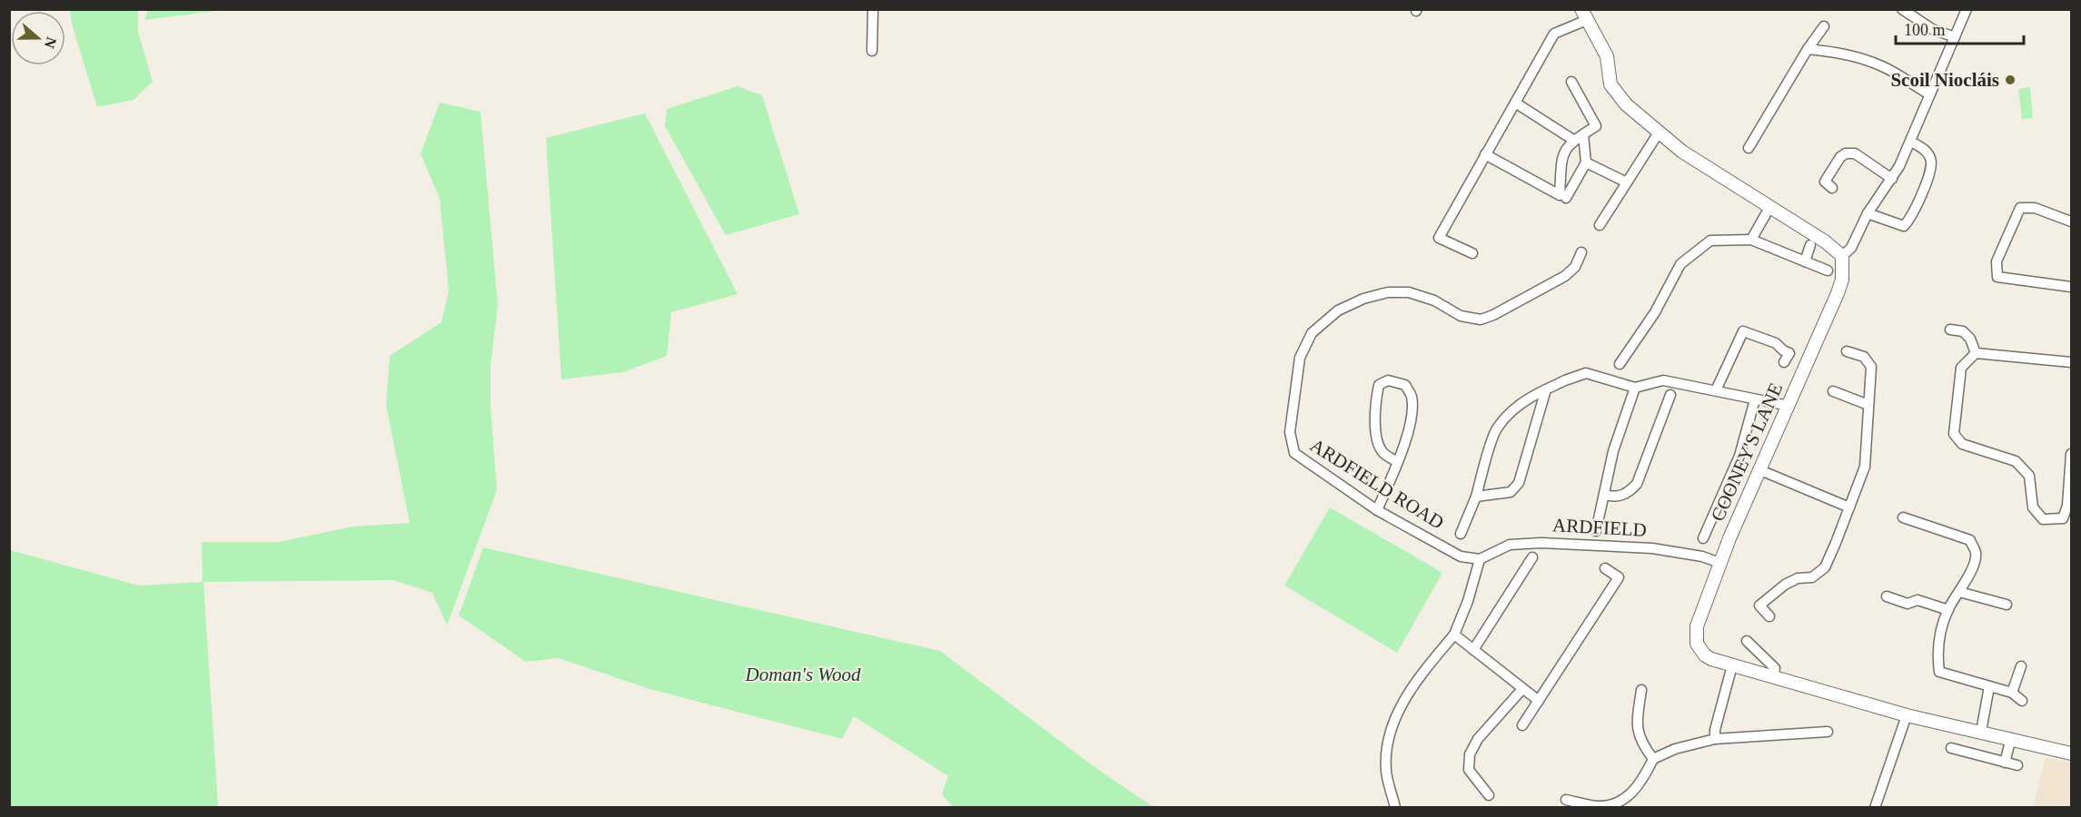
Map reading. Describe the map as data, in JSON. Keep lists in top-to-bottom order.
{
  "streets": {
    "street": ["COONEY'S LANE", "ARDFIELD ROAD", "ARDFIELD"]
  },
  "crossings": [
    ["COONEY'S LANE", "ARDFIELD"],
    ["ARDFIELD ROAD", "ARDFIELD"]
  ],
  "parks": ["Doman's Wood"],
  "places": ["Scoil Niocláis"],
  "scale_bar": "100 m",
  "north": "right"
}
